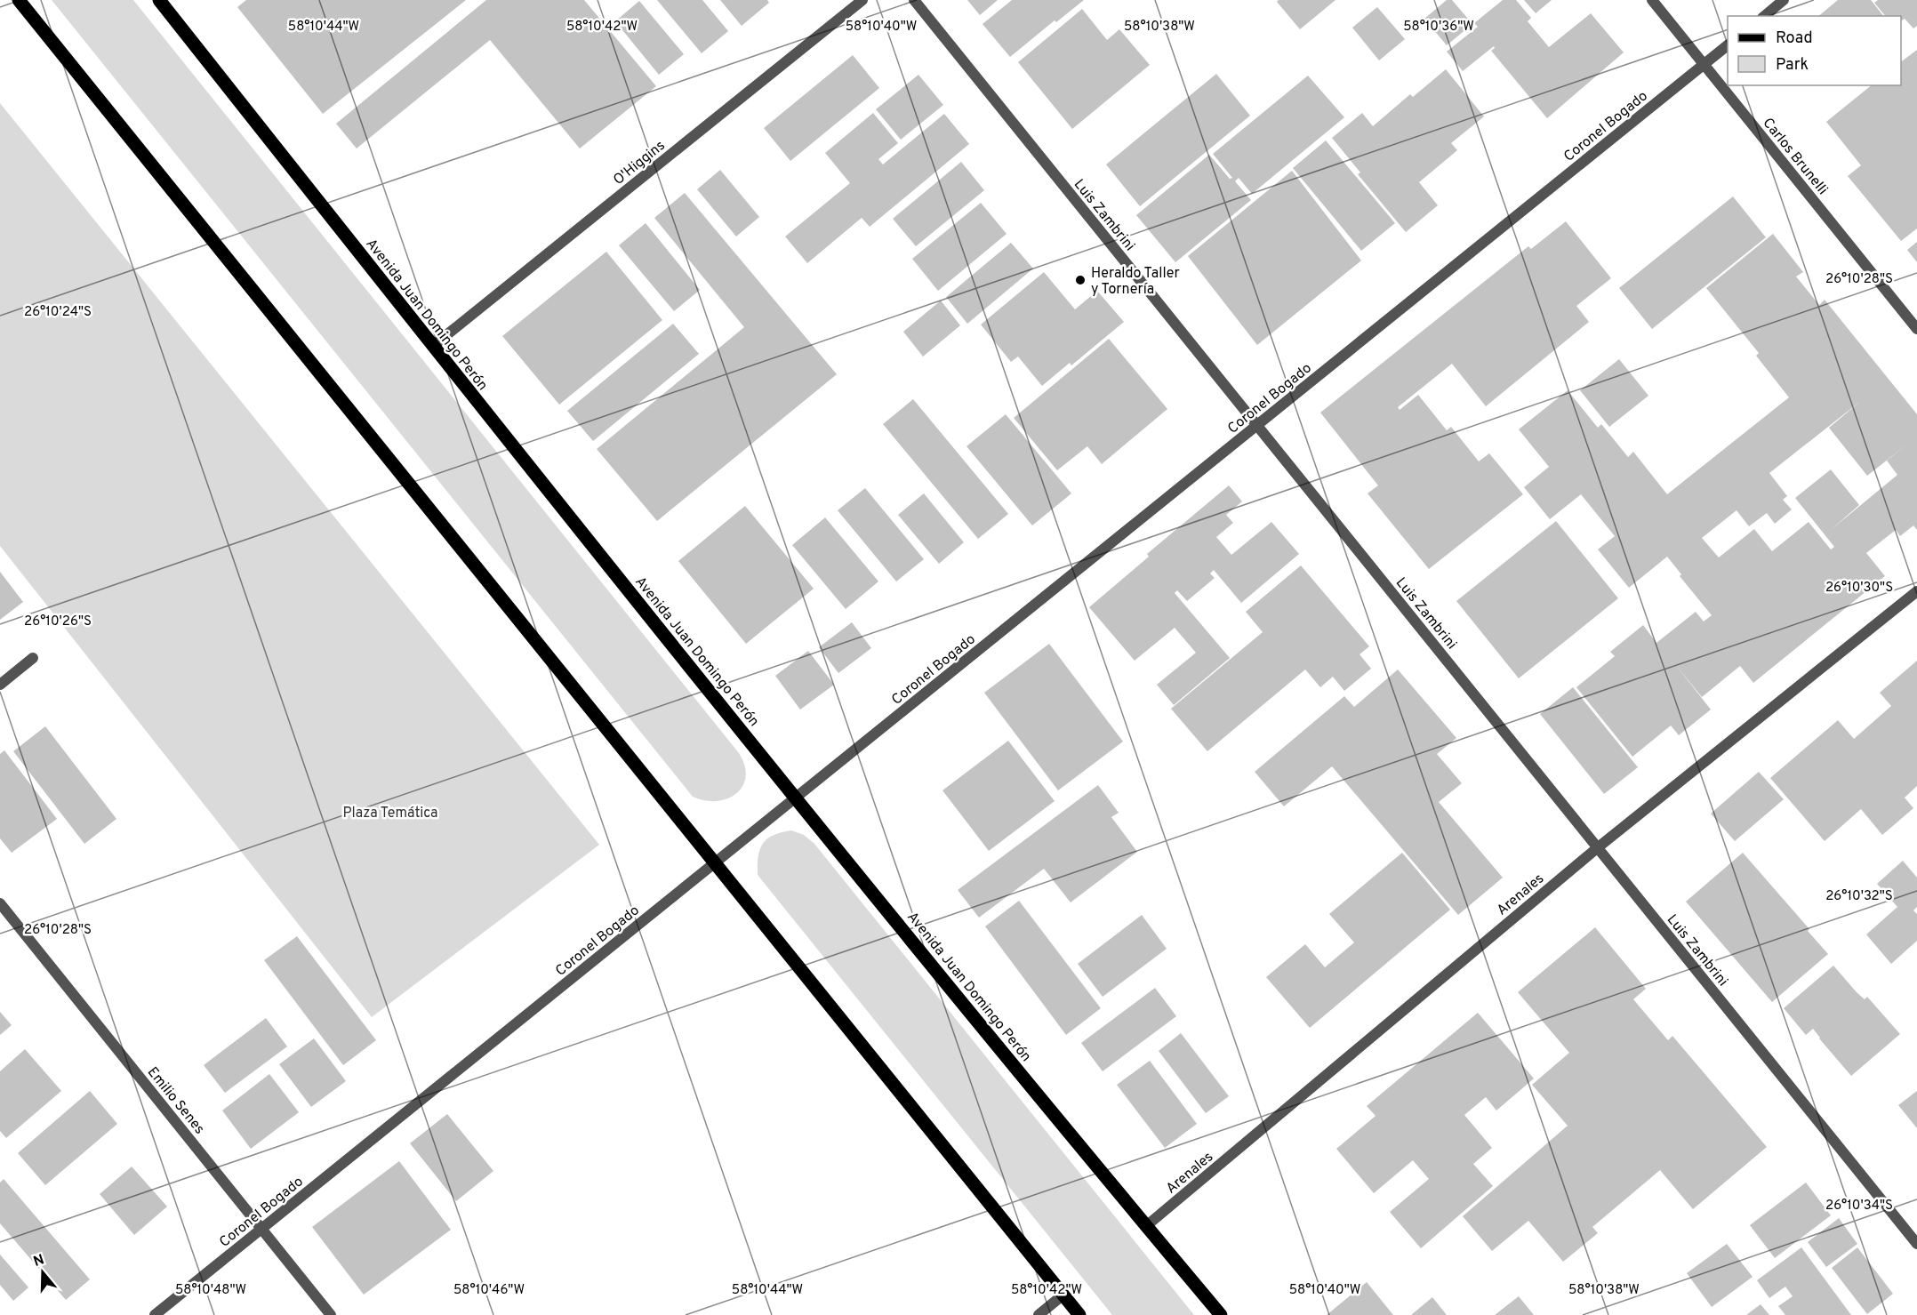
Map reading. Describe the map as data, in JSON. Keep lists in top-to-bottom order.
{
  "streets": {
    "main road": ["Avenida Juan Domingo Perón"],
    "street": [
      "Coronel Bogado",
      "Carlos Brunelli",
      "O'Higgins",
      "Luis Zambrini",
      "Arenales",
      "Emilio Senes"
    ]
  },
  "crossings": [
    ["Coronel Bogado", "Carlos Brunelli"],
    ["Coronel Bogado", "Luis Zambrini"],
    ["Coronel Bogado", "Avenida Juan Domingo Perón"],
    ["Coronel Bogado", "Emilio Senes"],
    ["O'Higgins", "Avenida Juan Domingo Perón"],
    ["Luis Zambrini", "Arenales"],
    ["Avenida Juan Domingo Perón", "Arenales"]
  ],
  "parks": ["Plaza Temática"],
  "places": ["Heraldo Taller y Tornería"],
  "legend": ["Road", "Park"],
  "north": "top",
  "coordinates": [
    "58°10'44\"W",
    "58°10'42\"W",
    "58°10'40\"W",
    "58°10'38\"W",
    "58°10'36\"W",
    "26°10'28\"S",
    "26°10'24\"S",
    "26°10'30\"S",
    "26°10'26\"S",
    "26°10'32\"S",
    "26°10'34\"S",
    "58°10'48\"W",
    "58°10'46\"W"
  ]
}
